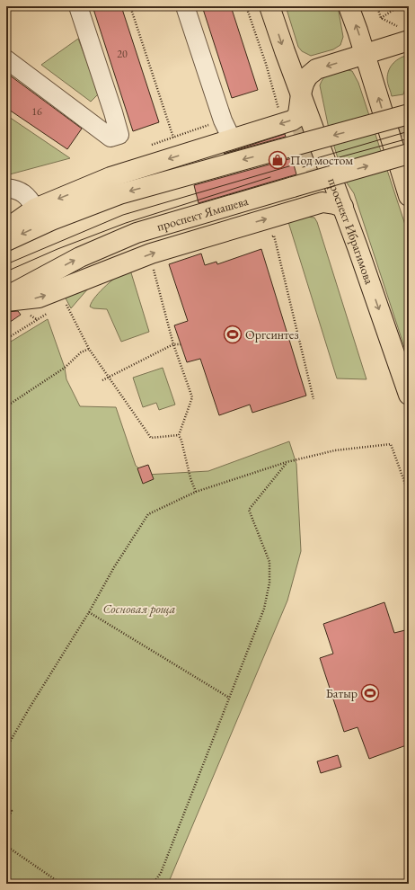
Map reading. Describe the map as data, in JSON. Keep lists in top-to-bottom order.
{
  "streets": {
    "main road": ["проспект Ямашева", "проспект Ибрагимова"]
  },
  "one_way": ["проспект Ибрагимова"],
  "parks": ["Сосновая роща"],
  "places": {
    "shop": ["Под мостом"],
    "sports": ["Оргсинтез", "Батыр"]
  },
  "house_numbers": ["20", "16"]
}
